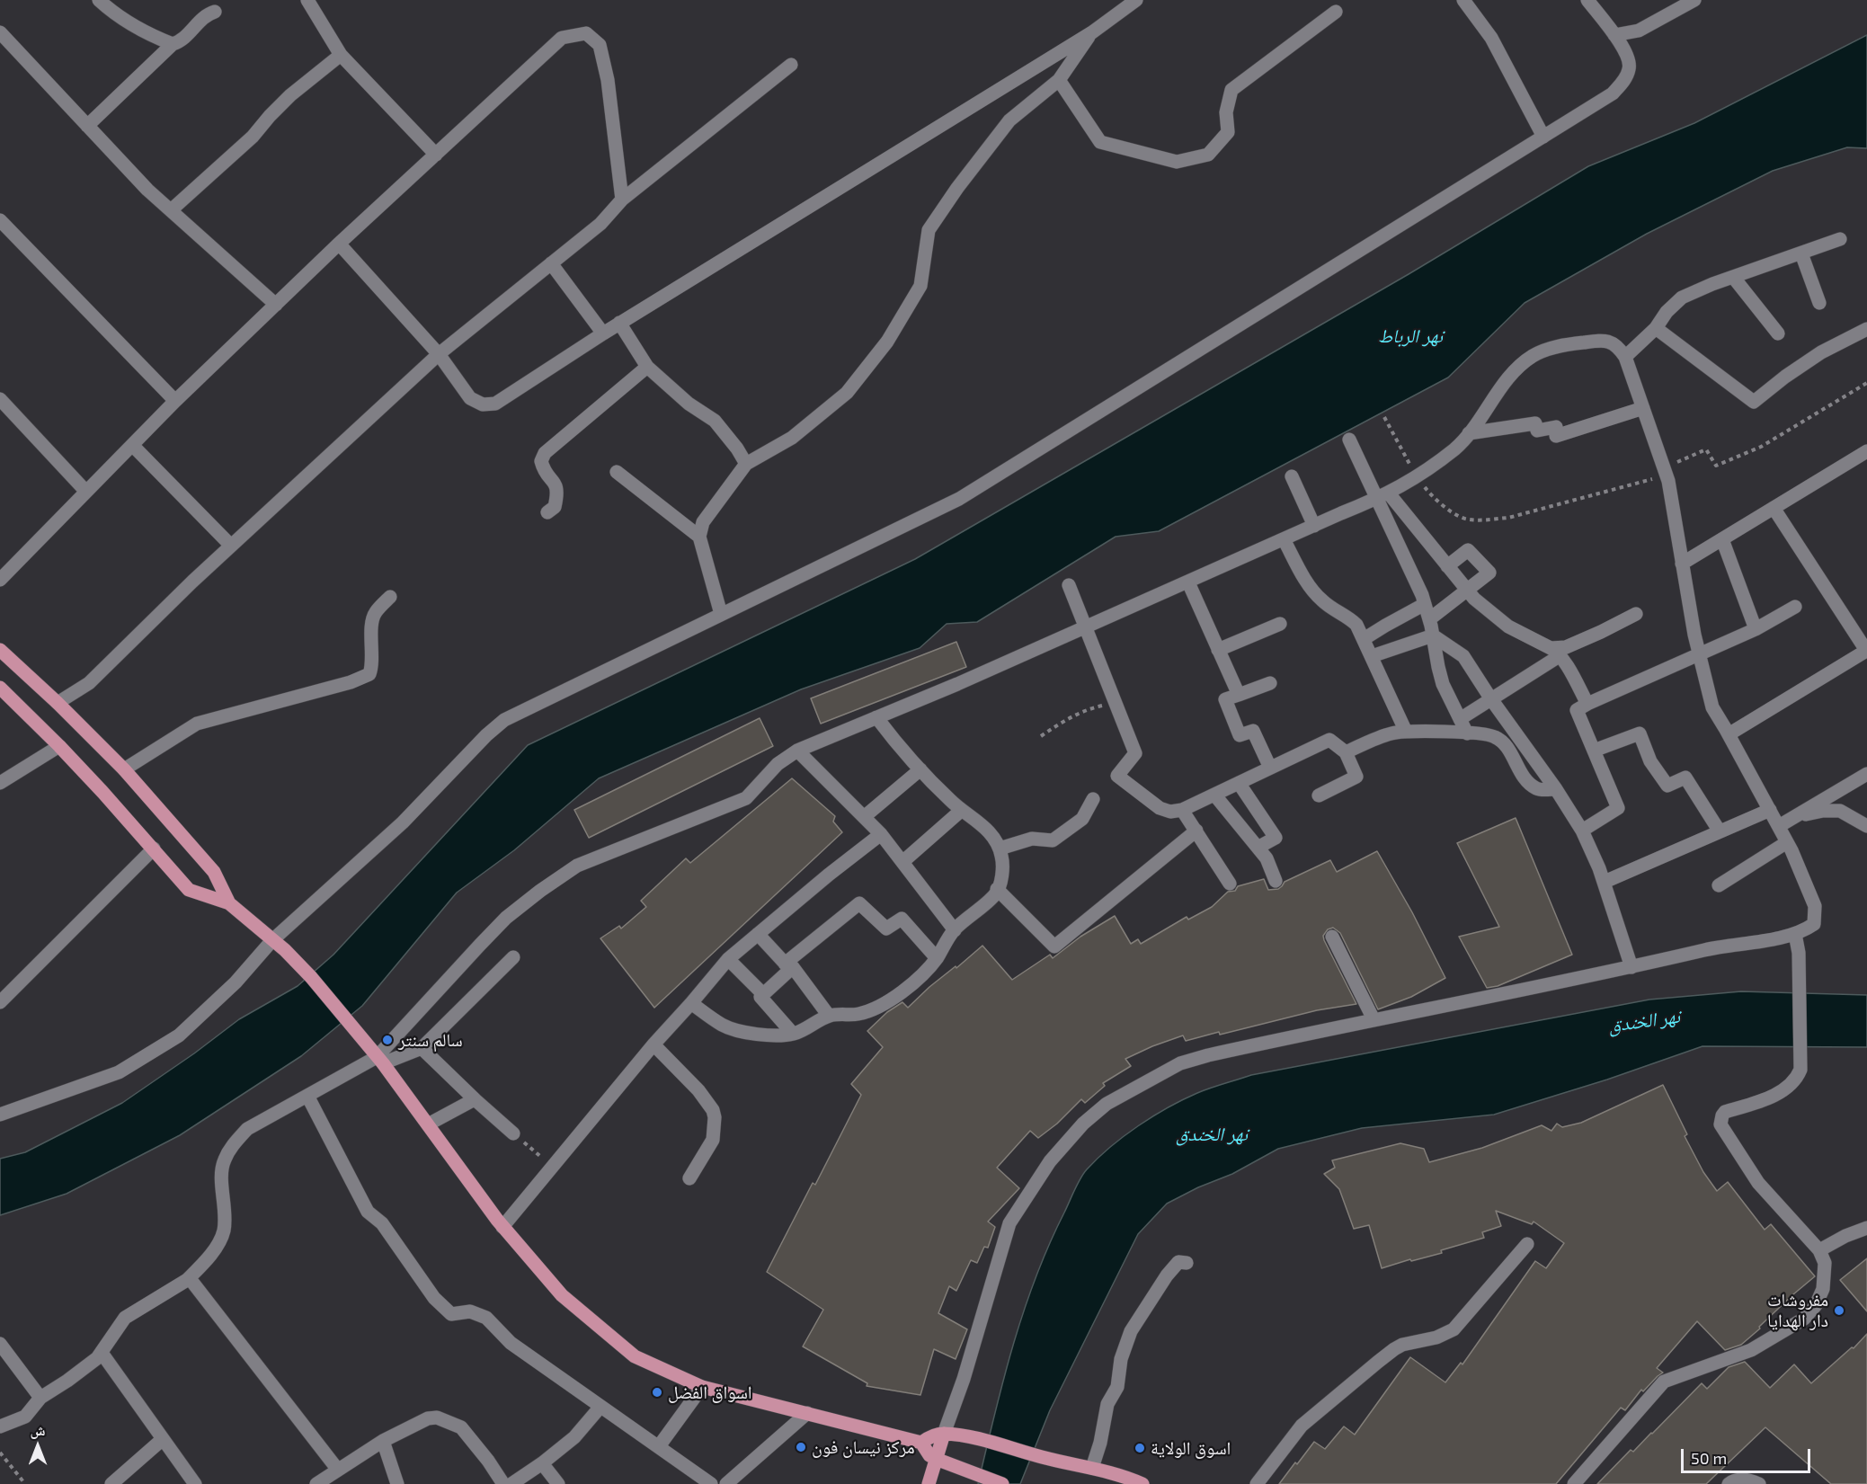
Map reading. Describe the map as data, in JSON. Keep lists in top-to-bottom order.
{
  "water": ["نهر الرباط", "نهر الخندق"],
  "places": [
    "سالم سنتر",
    "مفروشات دار الهدايا",
    "اسواق الفضل",
    "مركز نيسان فون",
    "اسوق الولاية"
  ],
  "scale_bar": "50 m",
  "north": "top"
}
